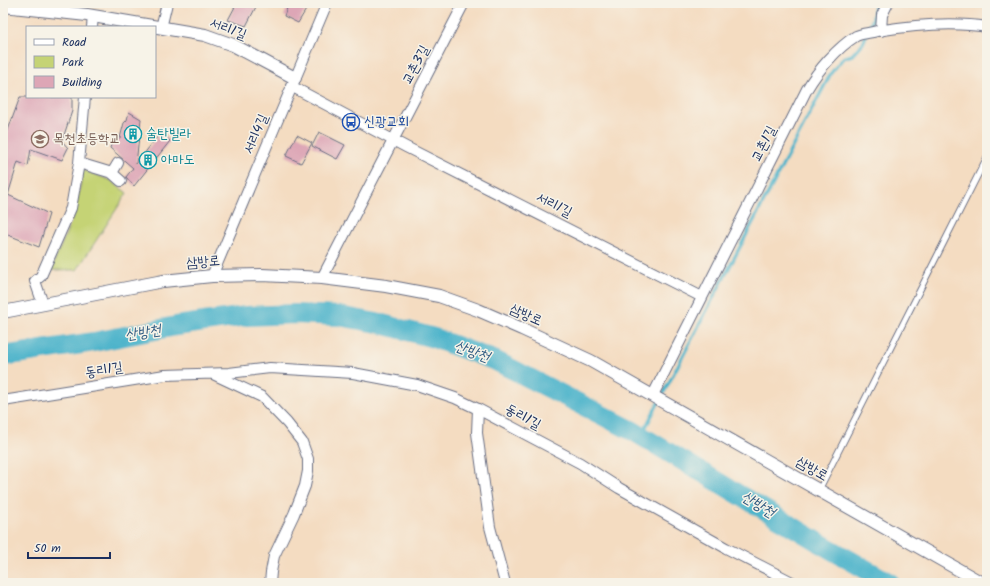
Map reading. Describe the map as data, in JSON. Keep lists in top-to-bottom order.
{
  "streets": {
    "street": [
      "서리1길",
      "교촌3길",
      "서리4길",
      "교촌1길",
      "삼방로",
      "동리1길"
    ]
  },
  "crossings": [
    ["서리1길", "교촌3길"],
    ["서리1길", "서리4길"],
    ["서리1길", "교촌1길"],
    ["서리4길", "삼방로"],
    ["교촌1길", "삼방로"]
  ],
  "water": ["산방천"],
  "places": {
    "bus stop": ["신광교회"],
    "building": ["술탄빌라", "아마도"],
    "school or university": ["목천초등학교"]
  },
  "legend": ["Road", "Park", "Building"],
  "scale_bar": "50 m"
}
